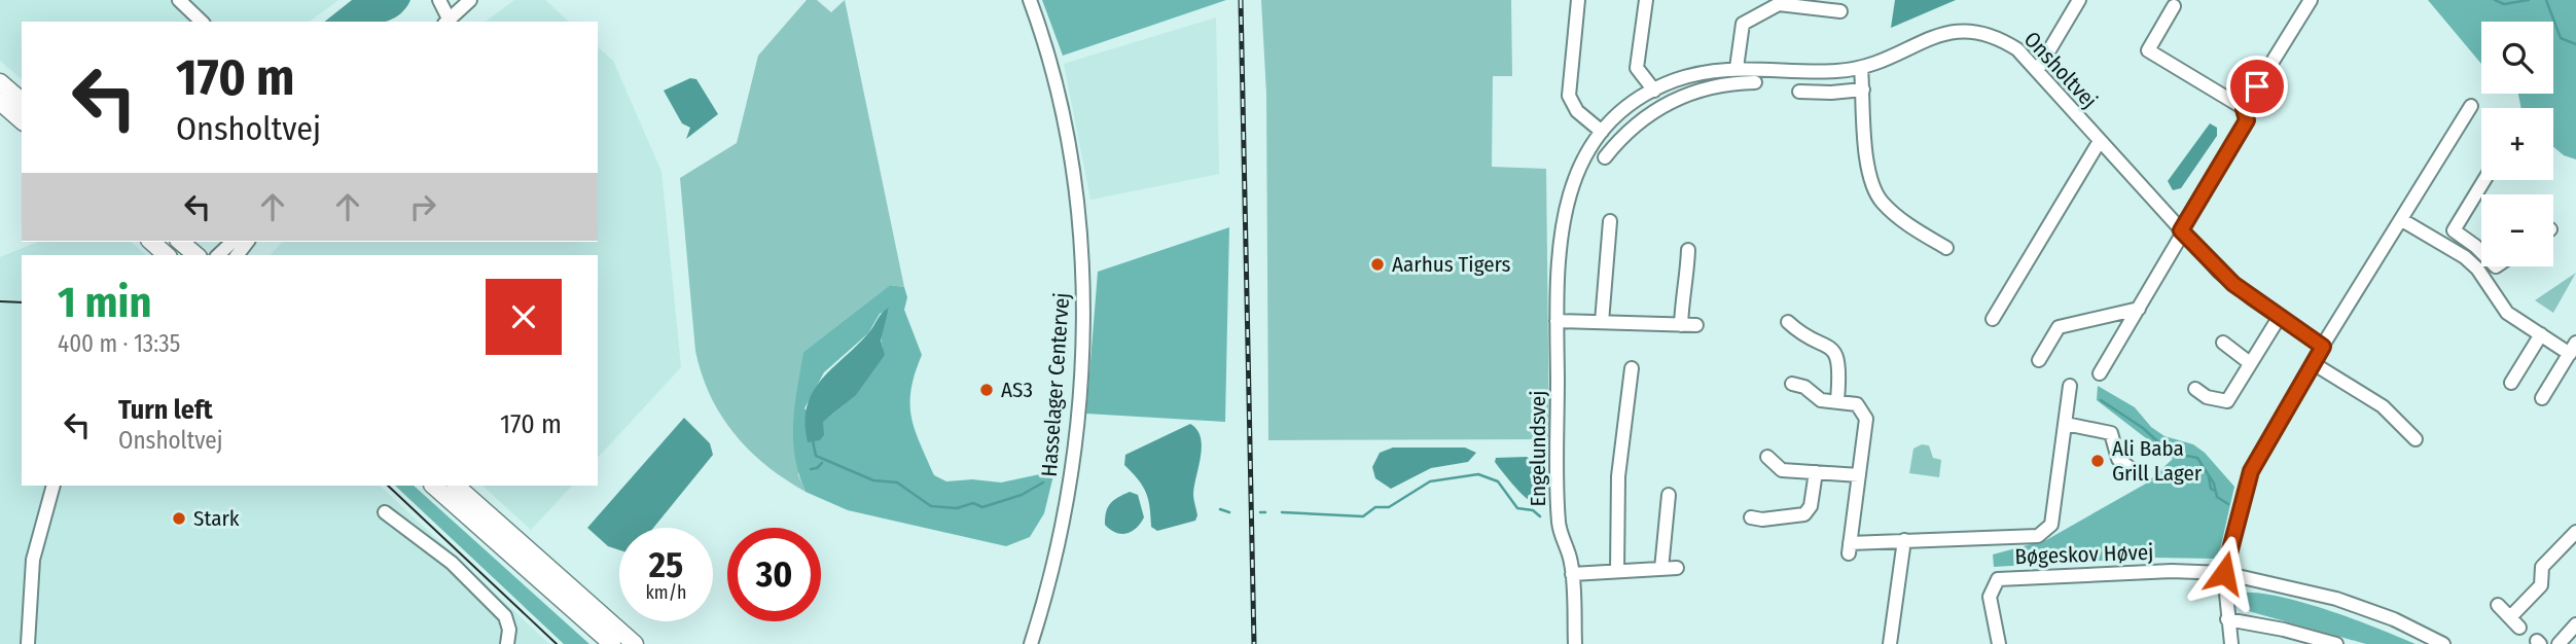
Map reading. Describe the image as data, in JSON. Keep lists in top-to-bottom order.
{
  "streets": {
    "street": [
      "Onsholtvej",
      "Hasselager Centervej",
      "Engelundsvej",
      "Bøgeskov Høvej"
    ]
  },
  "crossings": [
    ["Onsholtvej", "Engelundsvej"]
  ],
  "places": [
    "Aarhus Tigers",
    "AS3",
    "Ali Baba Grill Lager",
    "Stark"
  ],
  "page": {
    "map_buttons": ["+", "−"],
    "turn": ["170 m", "Onsholtvej"],
    "heading": ["1 min", "400 m · 13:35"],
    "list": [
      {
        "name": "Turn left",
        "note": "Onsholtvej",
        "value": "170 m"
      }
    ],
    "speed": "25 km/h",
    "limit": "30"
  }
}
